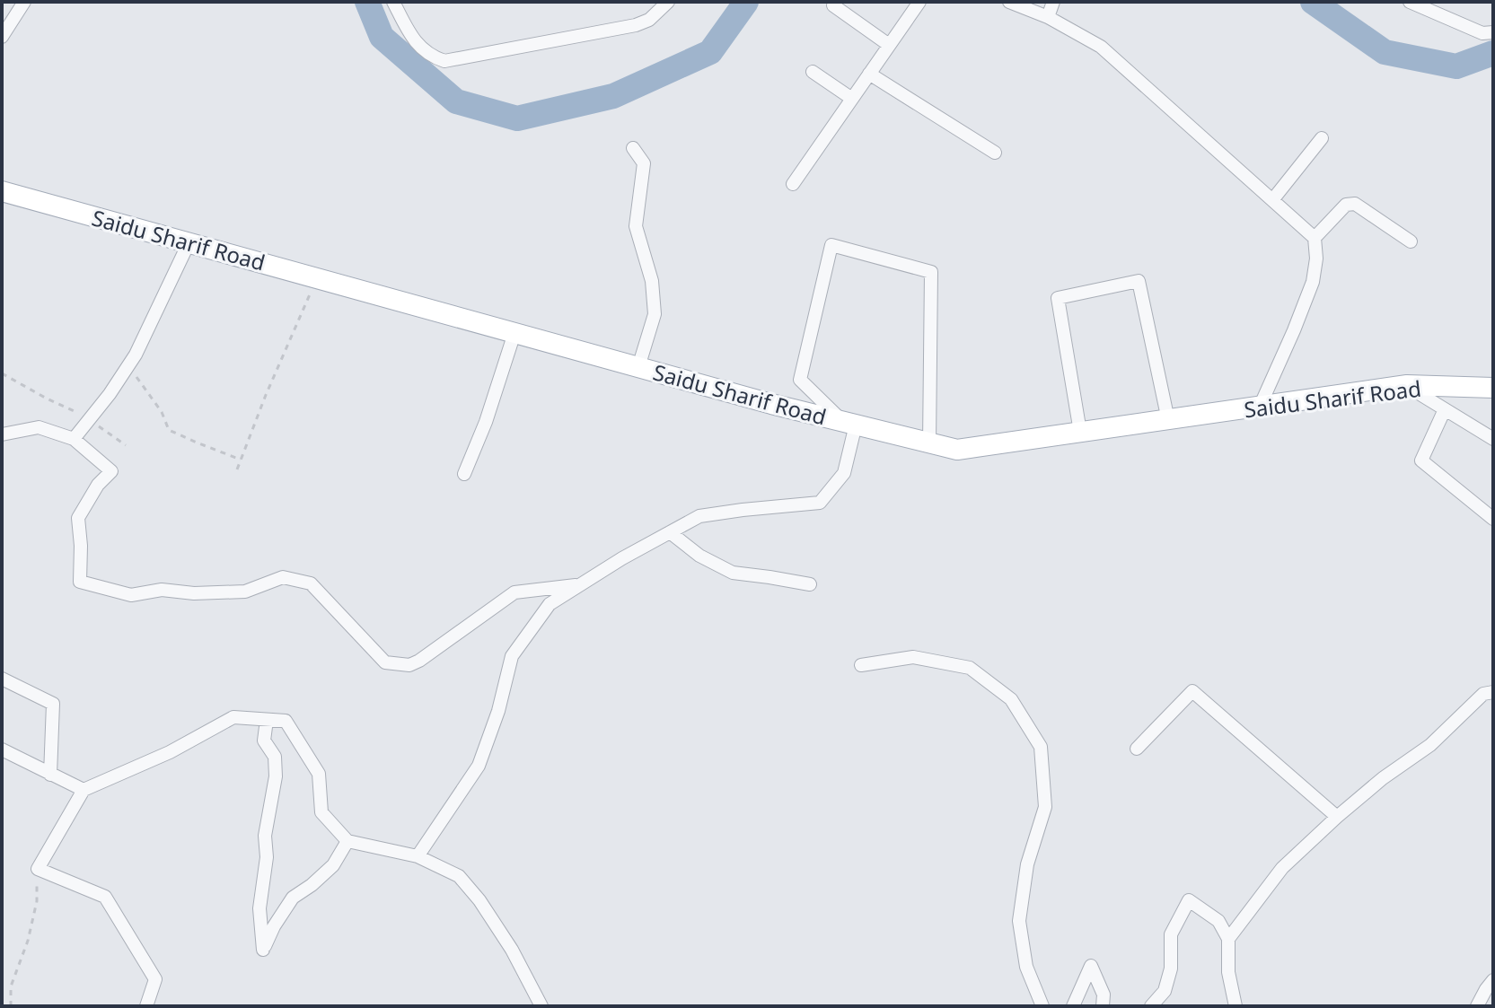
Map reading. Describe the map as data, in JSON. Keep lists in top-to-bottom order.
{
  "streets": {
    "main road": ["Saidu Sharif Road"]
  }
}
